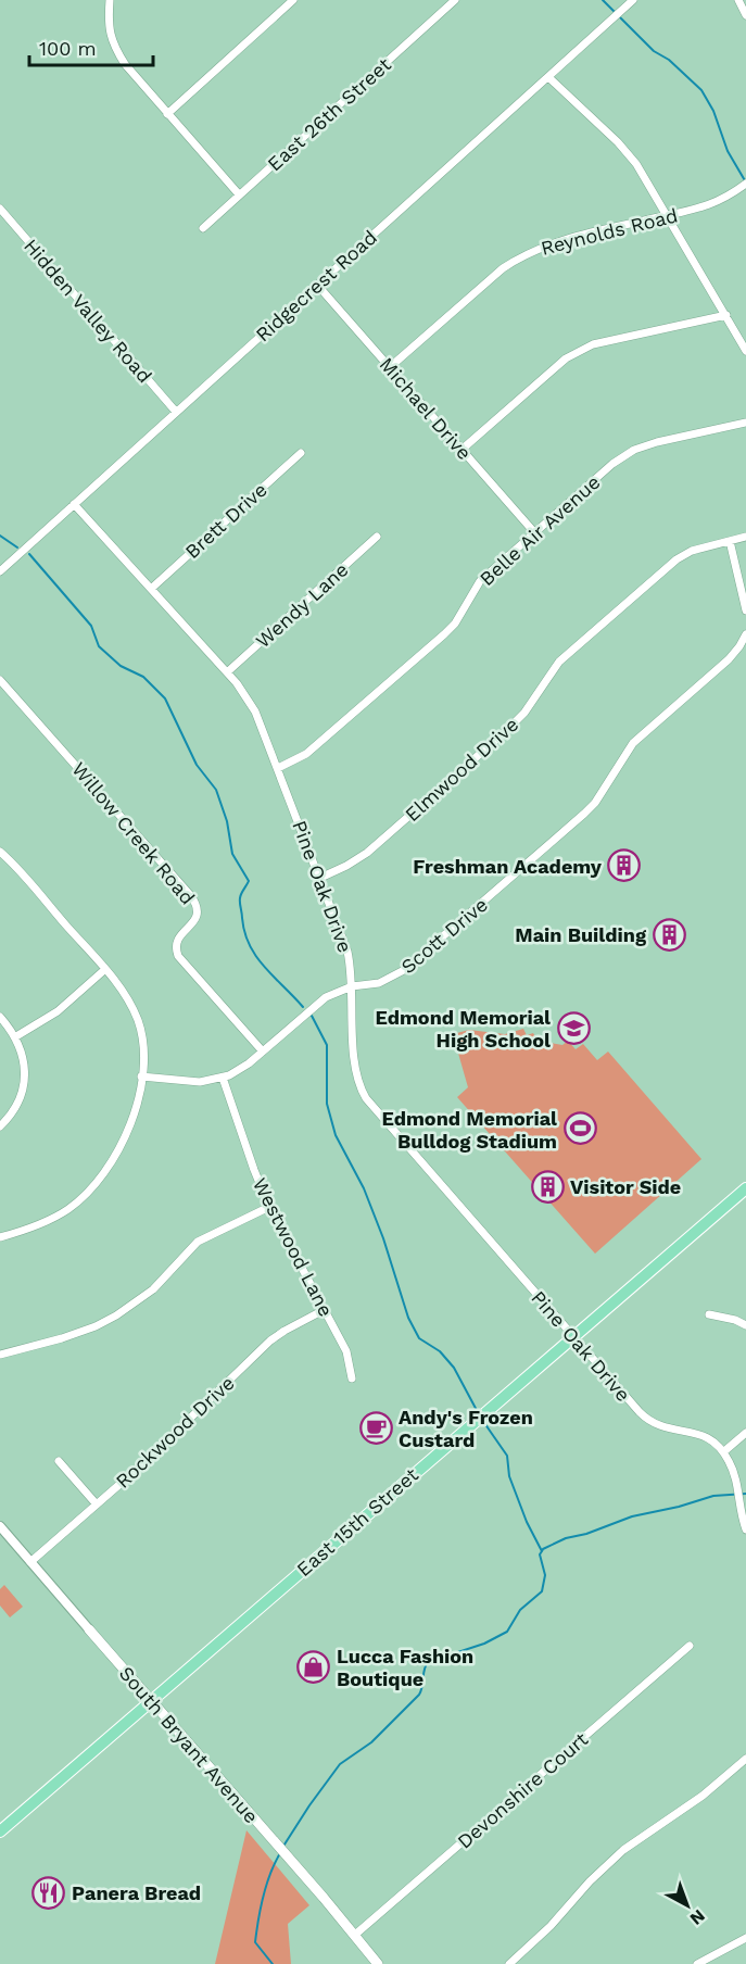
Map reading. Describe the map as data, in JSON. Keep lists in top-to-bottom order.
{
  "streets": {
    "main road": ["East 15th Street", "South Bryant Avenue"],
    "street": [
      "East 26th Street",
      "Reynolds Road",
      "Ridgecrest Road",
      "Hidden Valley Road",
      "Michael Drive",
      "Brett Drive",
      "Belle Air Avenue",
      "Wendy Lane",
      "Elmwood Drive",
      "Willow Creek Road",
      "Pine Oak Drive",
      "Scott Drive",
      "Westwood Lane",
      "Rockwood Drive",
      "Devonshire Court"
    ]
  },
  "crossings": [
    ["Reynolds Road", "Michael Drive"],
    ["Ridgecrest Road", "Hidden Valley Road"],
    ["Ridgecrest Road", "Michael Drive"],
    ["Ridgecrest Road", "Pine Oak Drive"],
    ["Michael Drive", "Belle Air Avenue"],
    ["Brett Drive", "Pine Oak Drive"],
    ["Belle Air Avenue", "Pine Oak Drive"],
    ["Wendy Lane", "Pine Oak Drive"],
    ["Elmwood Drive", "Pine Oak Drive"],
    ["Willow Creek Road", "Scott Drive"],
    ["Pine Oak Drive", "Scott Drive"],
    ["Pine Oak Drive", "East 15th Street"],
    ["Scott Drive", "Westwood Lane"],
    ["Westwood Lane", "Rockwood Drive"],
    ["Rockwood Drive", "South Bryant Avenue"],
    ["East 15th Street", "South Bryant Avenue"],
    ["South Bryant Avenue", "Devonshire Court"]
  ],
  "places": {
    "building": ["Freshman Academy", "Main Building", "Visitor Side"],
    "school or university": ["Edmond Memorial High School"],
    "sports": ["Edmond Memorial Bulldog Stadium"],
    "cafe": ["Andy's Frozen Custard"],
    "shop": ["Lucca Fashion Boutique"],
    "restaurant": ["Panera Bread"]
  },
  "scale_bar": "100 m",
  "north": "bottom right"
}
